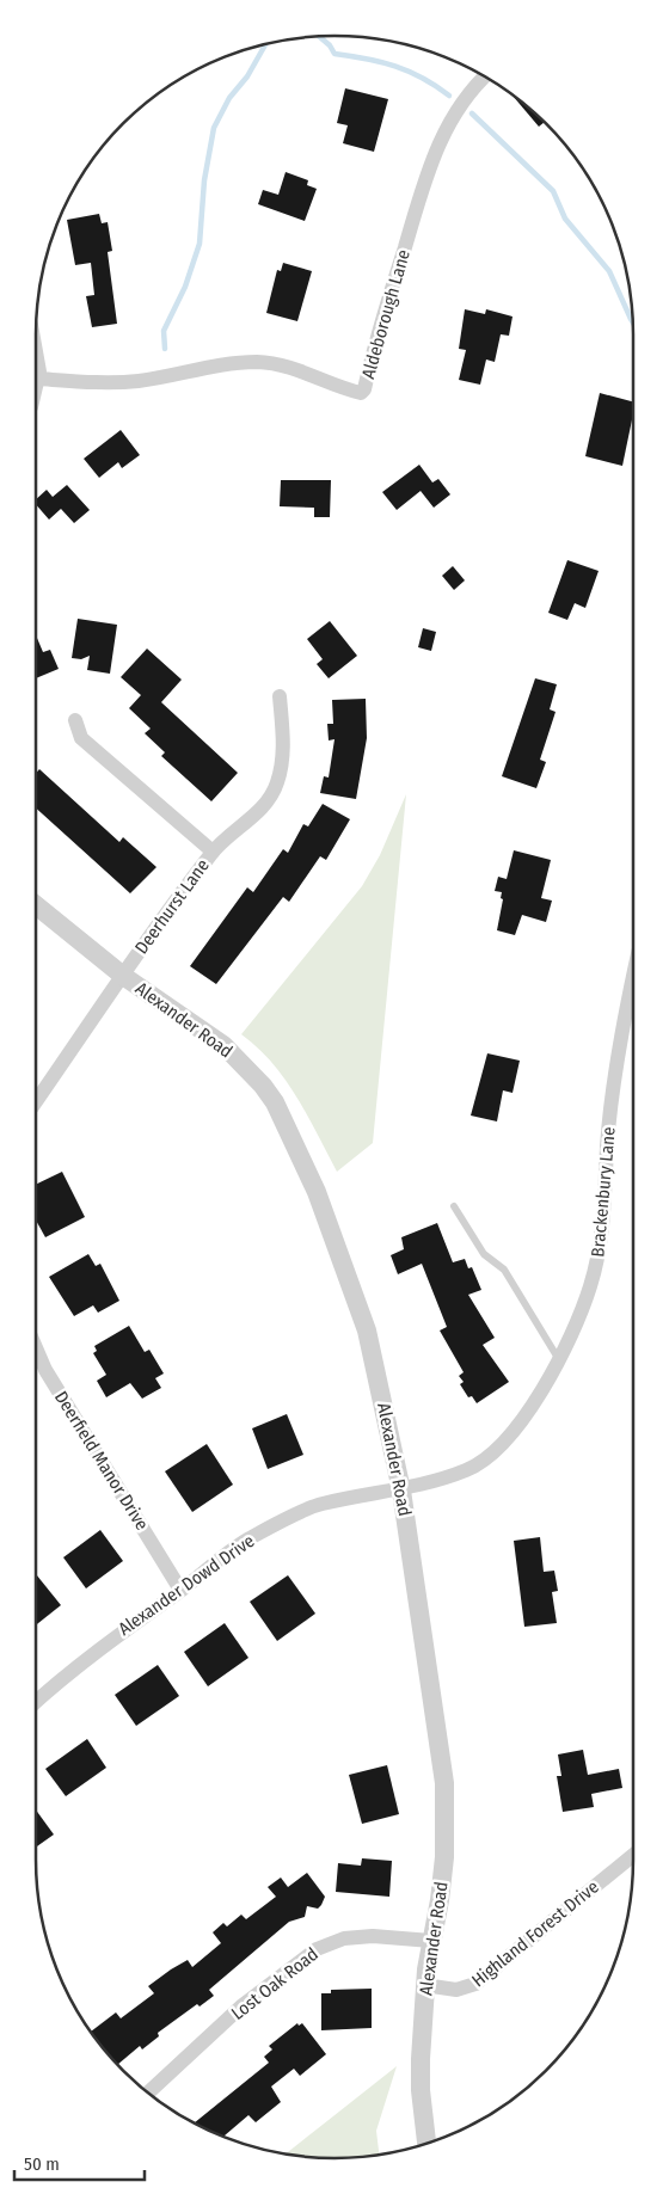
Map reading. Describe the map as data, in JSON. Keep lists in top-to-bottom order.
{
  "streets": {
    "street": [
      "Aldeborough Lane",
      "Deerhurst Lane",
      "Alexander Road",
      "Brackenbury Lane",
      "Deerfield Manor Drive",
      "Alexander Dowd Drive",
      "Highland Forest Drive",
      "Lost Oak Road"
    ]
  },
  "crossings": [
    ["Deerhurst Lane", "Alexander Road"],
    ["Alexander Road", "Brackenbury Lane"],
    ["Alexander Road", "Alexander Dowd Drive"],
    ["Alexander Road", "Highland Forest Drive"],
    ["Alexander Road", "Lost Oak Road"],
    ["Brackenbury Lane", "Alexander Dowd Drive"],
    ["Deerfield Manor Drive", "Alexander Dowd Drive"]
  ],
  "scale_bar": "50 m"
}
